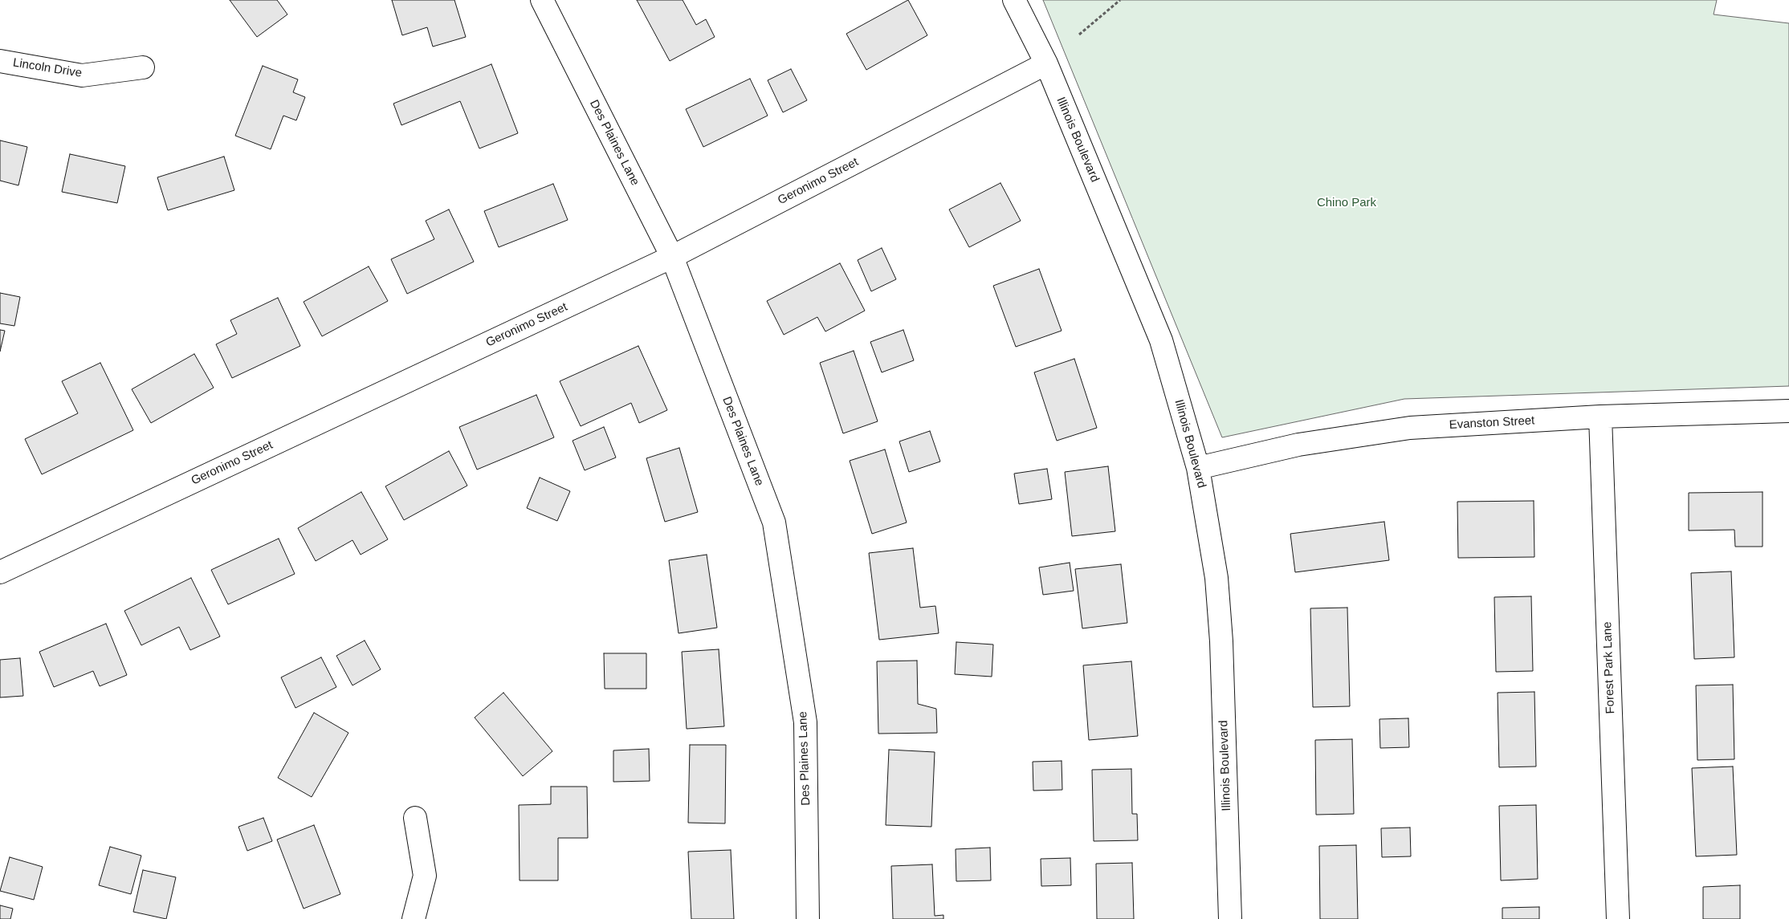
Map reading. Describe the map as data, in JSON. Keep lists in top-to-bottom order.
{
  "streets": {
    "street": [
      "Lincoln Drive",
      "Illinois Boulevard",
      "Des Plaines Lane",
      "Geronimo Street",
      "Evanston Street",
      "Forest Park Lane"
    ]
  },
  "crossings": [
    ["Illinois Boulevard", "Geronimo Street"],
    ["Illinois Boulevard", "Evanston Street"],
    ["Des Plaines Lane", "Geronimo Street"],
    ["Evanston Street", "Forest Park Lane"]
  ],
  "parks": ["Chino Park"]
}
